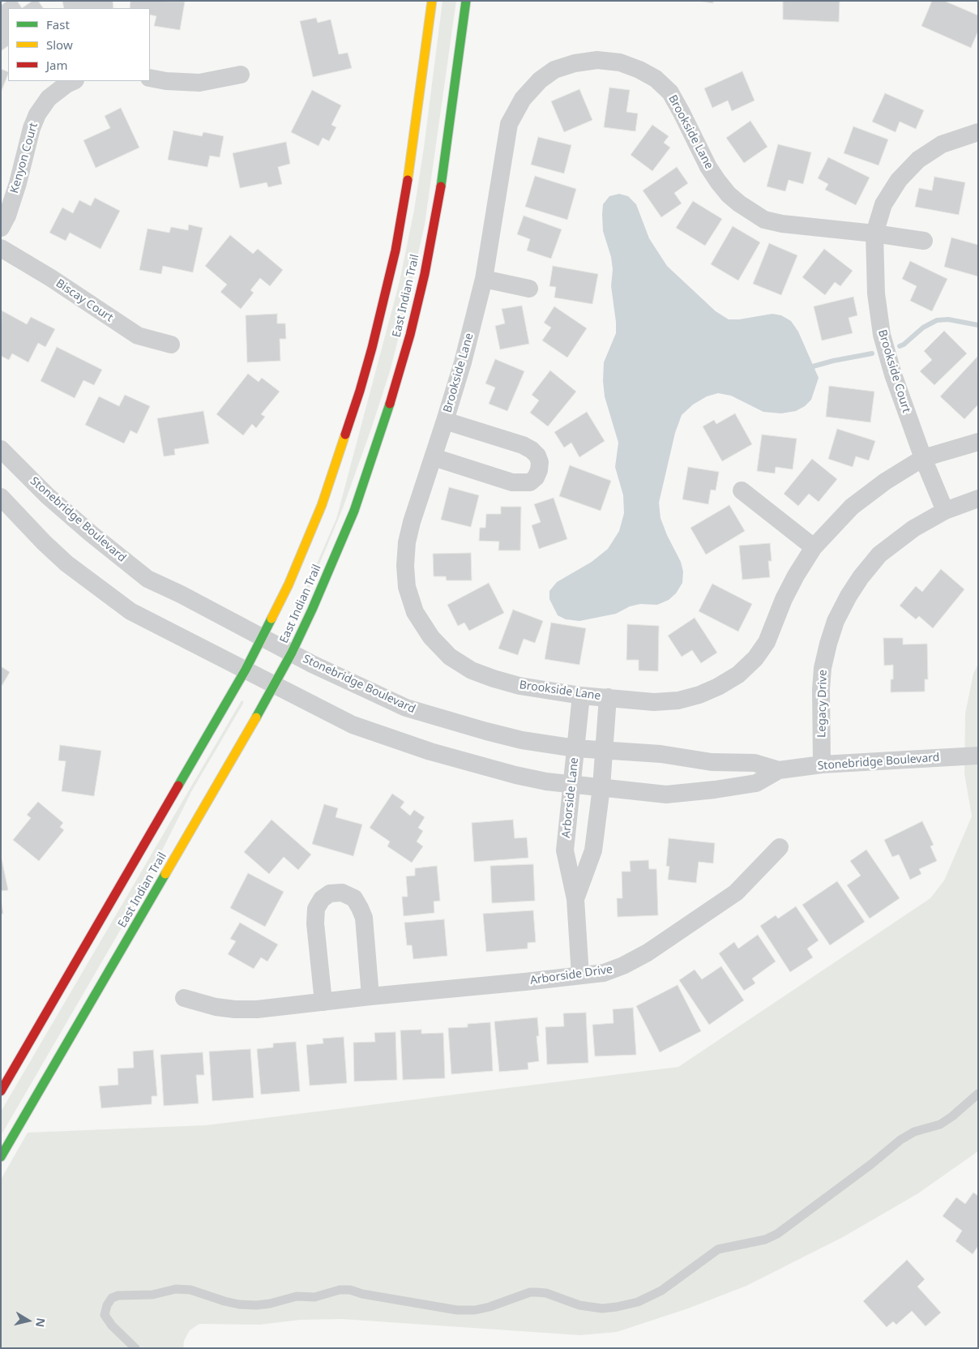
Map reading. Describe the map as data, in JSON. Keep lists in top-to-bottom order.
{
  "streets": {
    "main road": ["East Indian Trail"],
    "street": [
      "Brookside Lane",
      "Kenyon Court",
      "Biscay Court",
      "Brookside Court",
      "Stonebridge Boulevard",
      "Legacy Drive",
      "Arborside Lane",
      "Arborside Drive"
    ]
  },
  "crossings": [
    ["Brookside Lane", "Brookside Court"],
    ["Brookside Lane", "Arborside Lane"],
    ["East Indian Trail", "Stonebridge Boulevard"],
    ["Brookside Court", "Legacy Drive"],
    ["Stonebridge Boulevard", "Legacy Drive"],
    ["Stonebridge Boulevard", "Arborside Lane"],
    ["Arborside Lane", "Arborside Drive"]
  ],
  "legend": ["Fast", "Slow", "Jam"],
  "north": "right"
}
